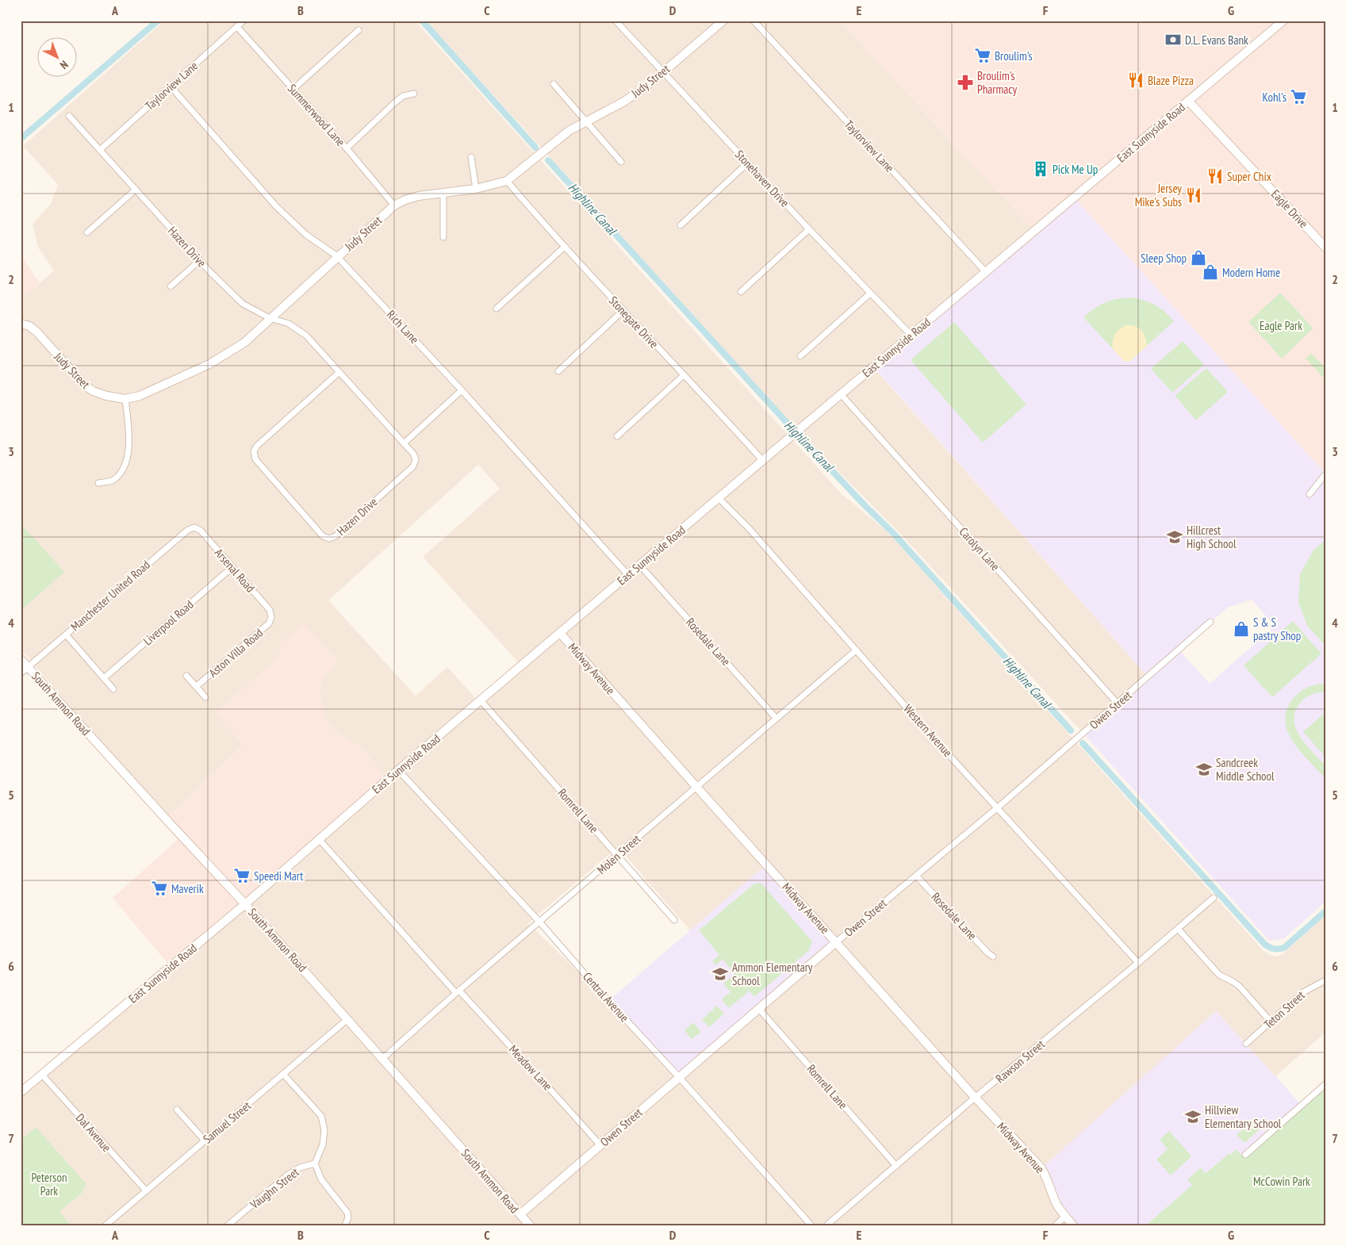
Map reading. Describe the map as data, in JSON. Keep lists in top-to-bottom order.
{
  "streets": {
    "street": [
      "Judy Street",
      "Taylorview Lane",
      "Summerwood Lane",
      "East Sunnyside Road",
      "Stonehaven Drive",
      "Eagle Drive",
      "Hazen Drive",
      "Stonegate Drive",
      "Rich Lane",
      "Carolyn Lane",
      "Arsenal Road",
      "Manchester United Road",
      "Liverpool Road",
      "Rosedale Lane",
      "Aston Villa Road",
      "Midway Avenue",
      "South Ammon Road",
      "Owen Street",
      "Western Avenue",
      "Romrell Lane",
      "Molen Street",
      "Central Avenue",
      "Teton Street",
      "Rawson Street",
      "Meadow Lane",
      "Samuel Street",
      "Dal Avenue",
      "Vaughn Street"
    ]
  },
  "crossings": [
    ["Judy Street", "Summerwood Lane"],
    ["Judy Street", "Stonehaven Drive"],
    ["Judy Street", "Hazen Drive"],
    ["Judy Street", "Stonegate Drive"],
    ["Judy Street", "Rich Lane"],
    ["Taylorview Lane", "Summerwood Lane"],
    ["Taylorview Lane", "East Sunnyside Road"],
    ["Taylorview Lane", "Hazen Drive"],
    ["Taylorview Lane", "Rich Lane"],
    ["East Sunnyside Road", "Stonehaven Drive"],
    ["East Sunnyside Road", "Eagle Drive"],
    ["East Sunnyside Road", "Stonegate Drive"],
    ["East Sunnyside Road", "Rich Lane"],
    ["East Sunnyside Road", "Carolyn Lane"],
    ["East Sunnyside Road", "Rosedale Lane"],
    ["East Sunnyside Road", "Midway Avenue"],
    ["East Sunnyside Road", "South Ammon Road"],
    ["East Sunnyside Road", "Western Avenue"],
    ["East Sunnyside Road", "Romrell Lane"],
    ["East Sunnyside Road", "Central Avenue"],
    ["East Sunnyside Road", "Meadow Lane"],
    ["East Sunnyside Road", "Dal Avenue"],
    ["Carolyn Lane", "Owen Street"],
    ["Arsenal Road", "Manchester United Road"],
    ["Arsenal Road", "Liverpool Road"],
    ["Arsenal Road", "Aston Villa Road"],
    ["Manchester United Road", "South Ammon Road"],
    ["Rosedale Lane", "Owen Street"],
    ["Rosedale Lane", "Molen Street"],
    ["Midway Avenue", "Owen Street"],
    ["Midway Avenue", "Molen Street"],
    ["Midway Avenue", "Rawson Street"],
    ["South Ammon Road", "Owen Street"],
    ["South Ammon Road", "Molen Street"],
    ["South Ammon Road", "Samuel Street"],
    ["Owen Street", "Western Avenue"],
    ["Owen Street", "Romrell Lane"],
    ["Owen Street", "Central Avenue"],
    ["Owen Street", "Meadow Lane"],
    ["Western Avenue", "Molen Street"],
    ["Western Avenue", "Rawson Street"],
    ["Romrell Lane", "Molen Street"],
    ["Romrell Lane", "Rawson Street"],
    ["Molen Street", "Central Avenue"],
    ["Molen Street", "Meadow Lane"],
    ["Samuel Street", "Dal Avenue"]
  ],
  "water": ["Highline Canal"],
  "parks": ["Eagle Park", "Peterson Park", "McCowin Park"],
  "places": {
    "bank": ["D.L. Evans Bank"],
    "supermarket": [
      "Broulim's",
      "Kohl's",
      "Speedi Mart",
      "Maverik"
    ],
    "restaurant": ["Blaze Pizza", "Super Chix", "Jersey Mike's Subs"],
    "pharmacy": ["Broulim's Pharmacy"],
    "building": ["Pick Me Up"],
    "shop": ["Sleep Shop", "Modern Home", "S & S pastry Shop"],
    "school or university": [
      "Hillcrest High School",
      "Sandcreek Middle School",
      "Ammon Elementary School",
      "Hillview Elementary School"
    ]
  },
  "north": "bottom right",
  "grid": {
    "columns": [
      "A",
      "B",
      "C",
      "D",
      "E",
      "F",
      "G"
    ],
    "rows": [
      "1",
      "2",
      "3",
      "4",
      "5",
      "6",
      "7"
    ]
  }
}
